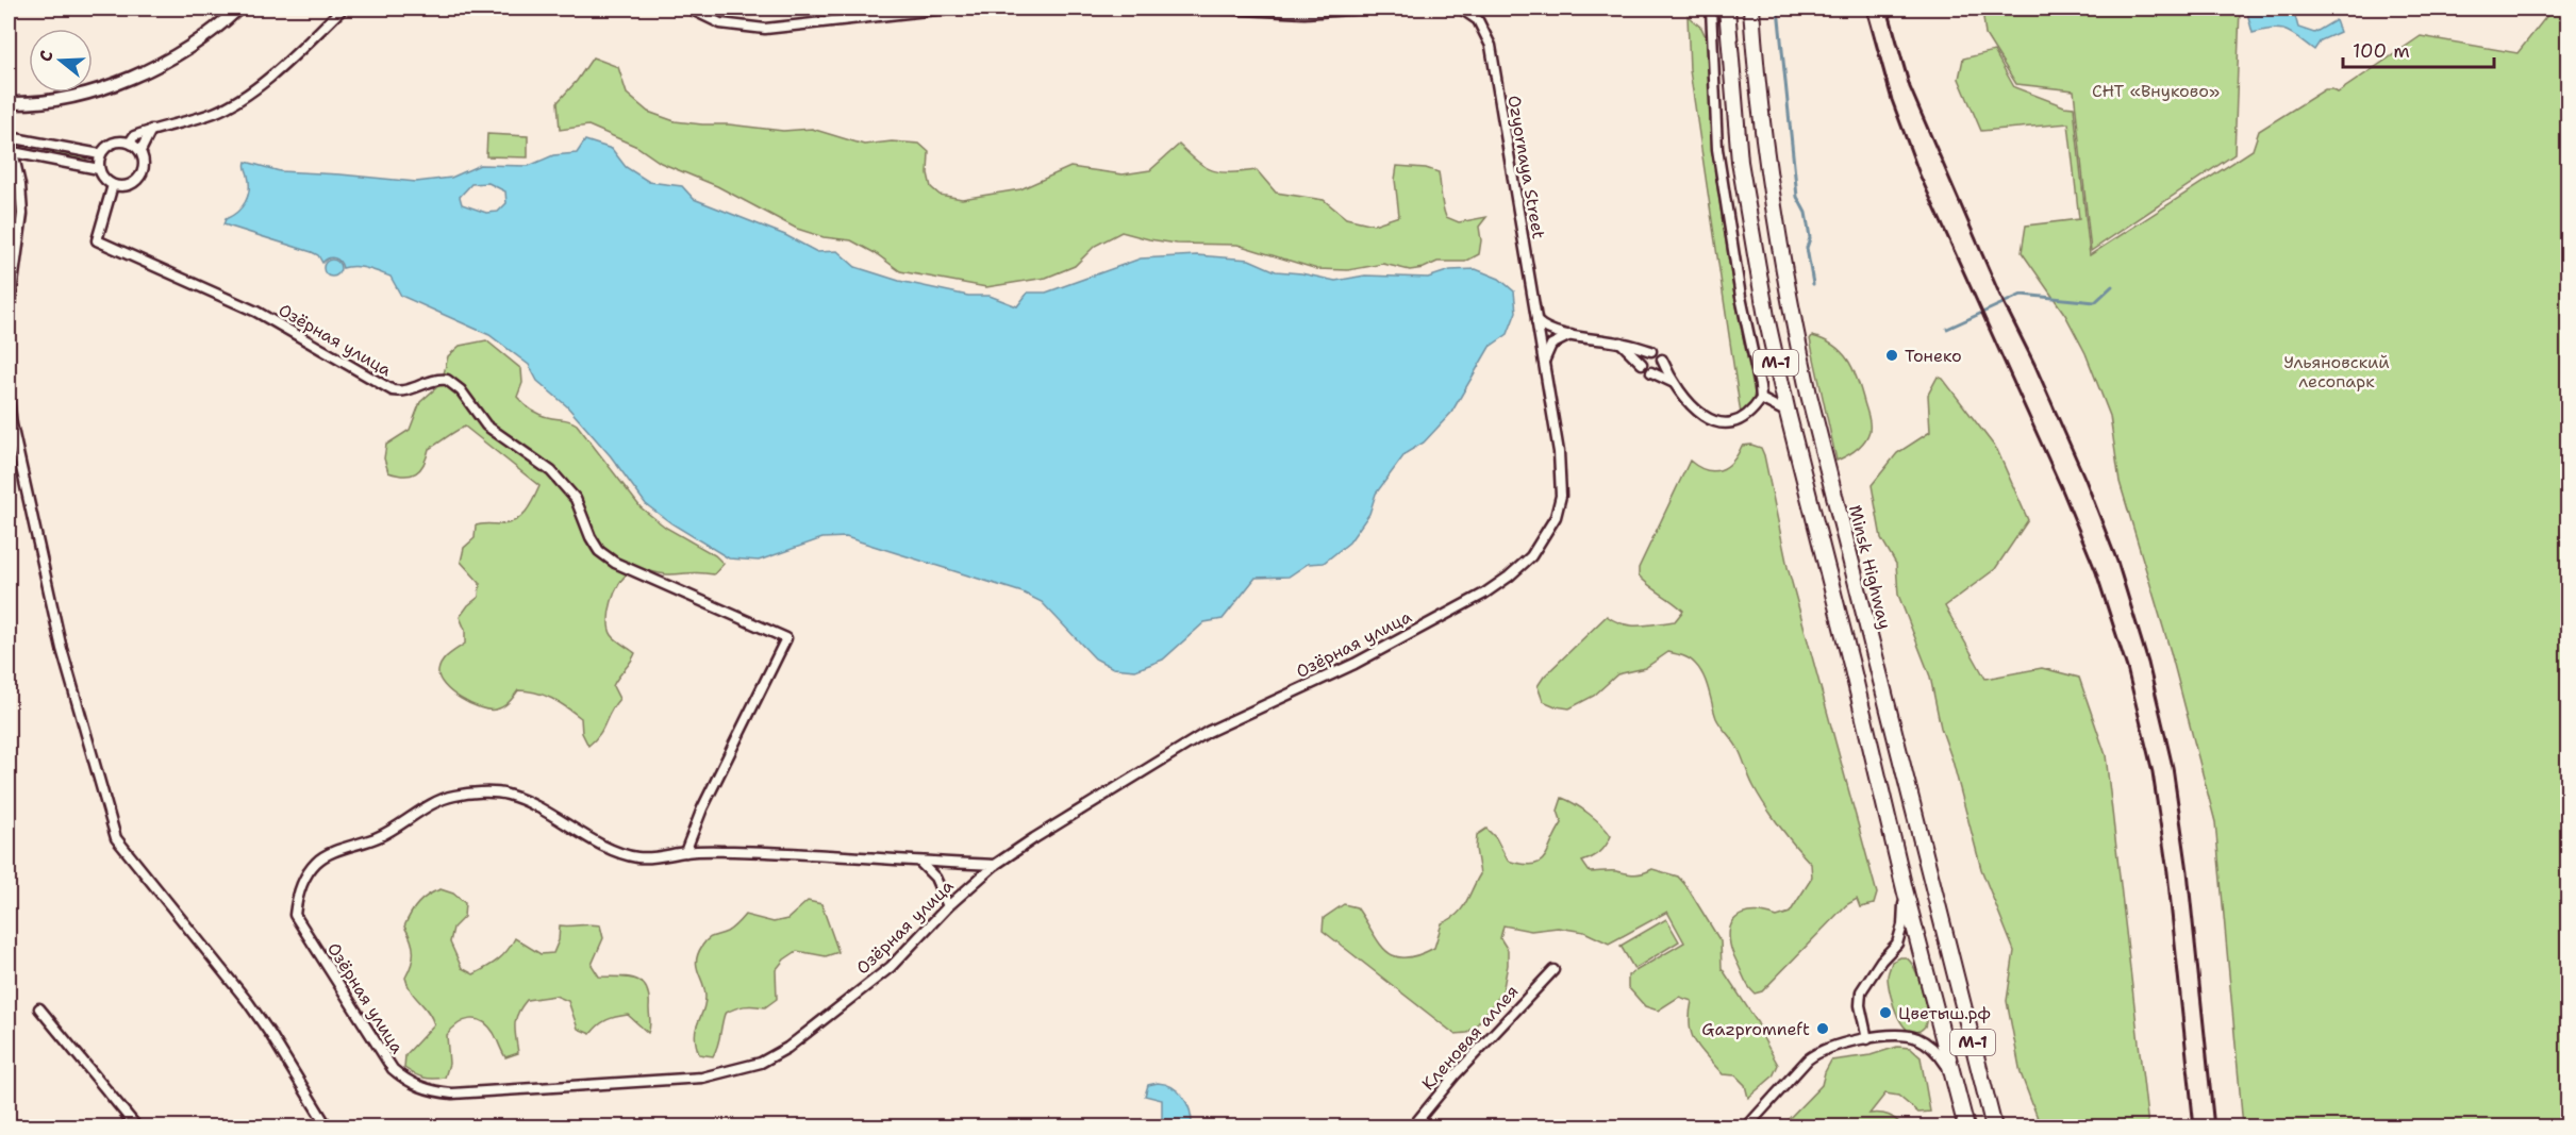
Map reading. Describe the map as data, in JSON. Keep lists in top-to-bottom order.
{
  "streets": {
    "highway": ["М-1", "Minsk Highway"],
    "street": ["Ozyornaya Street", "Озёрная улица", "Кленовая аллея"]
  },
  "crossings": [
    ["Ozyornaya Street", "Озёрная улица"]
  ],
  "parks": ["СНТ «Внуково»", "Ульяновский лесопарк"],
  "places": ["Тонеко", "Цветыш.рф", "Gazpromneft"],
  "scale_bar": "100 m",
  "north": "left"
}
